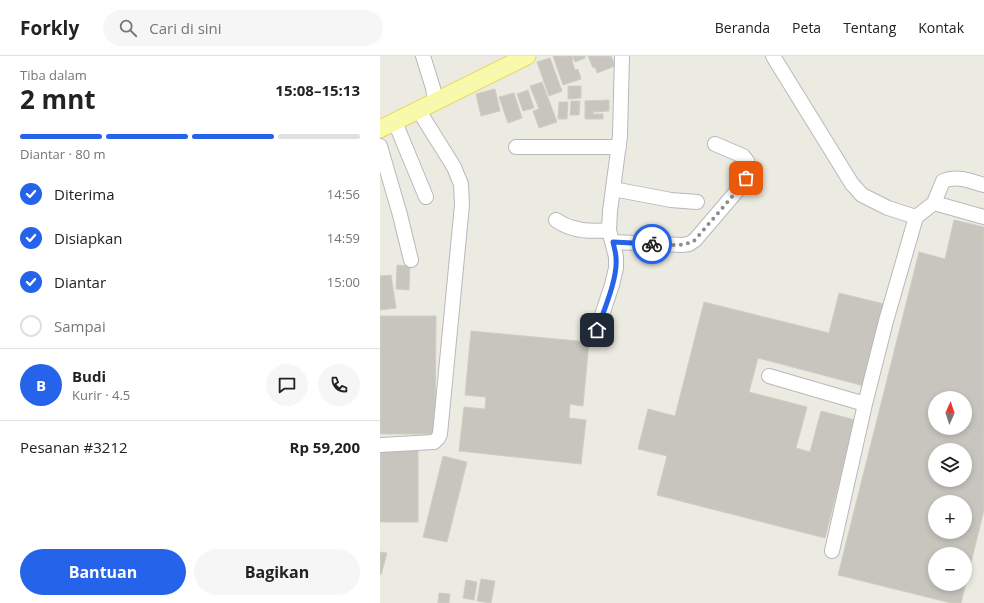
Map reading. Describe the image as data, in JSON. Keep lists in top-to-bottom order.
{
  "north": "top",
  "page": {
    "header": "Forkly",
    "search": "Cari di sini",
    "nav": [
      "Beranda",
      "Peta",
      "Tentang",
      "Kontak"
    ],
    "heading": ["2 mnt", "Tiba dalam", "15:08–15:13"],
    "panel": [
      "Budi",
      "Kurir · 4.5",
      "Pesanan #3212",
      "Rp 59,200"
    ],
    "bar": "Diantar · 80 m",
    "list": [
      ["Diterima", "14:56"],
      ["Disiapkan", "14:59"],
      ["Diantar", "15:00"],
      "Sampai"
    ],
    "round": "B",
    "map_buttons": ["+", "−"],
    "buttons": ["Bantuan", "Bagikan"]
  }
}
